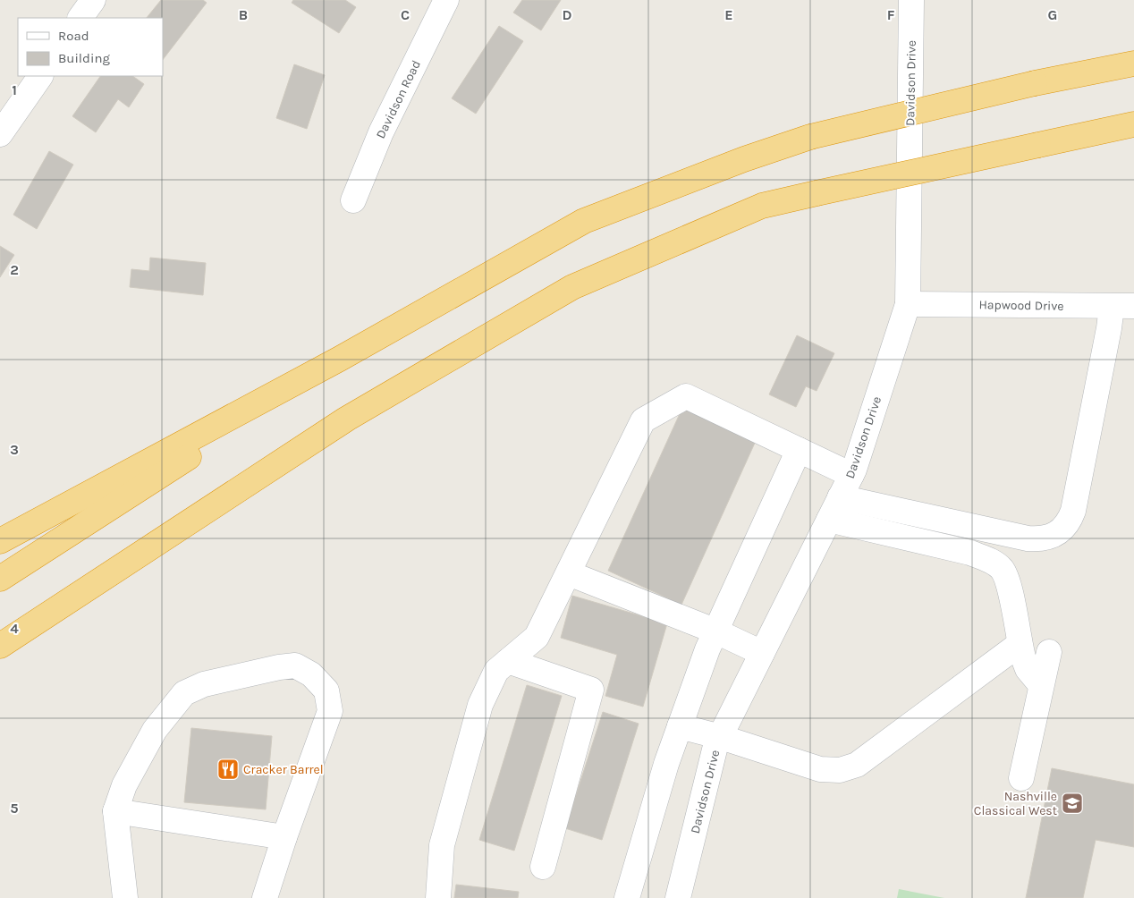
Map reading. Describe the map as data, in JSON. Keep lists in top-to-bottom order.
{
  "streets": {
    "street": ["Davidson Drive", "Davidson Road", "Hapwood Drive"]
  },
  "crossings": [
    ["Davidson Drive", "Hapwood Drive"]
  ],
  "places": {
    "restaurant": ["Cracker Barrel"],
    "school or university": ["Nashville Classical West"]
  },
  "legend": ["Road", "Building"],
  "grid": {
    "columns": [
      "B",
      "C",
      "D",
      "E",
      "F",
      "G"
    ],
    "rows": [
      "1",
      "2",
      "3",
      "4",
      "5"
    ]
  }
}
